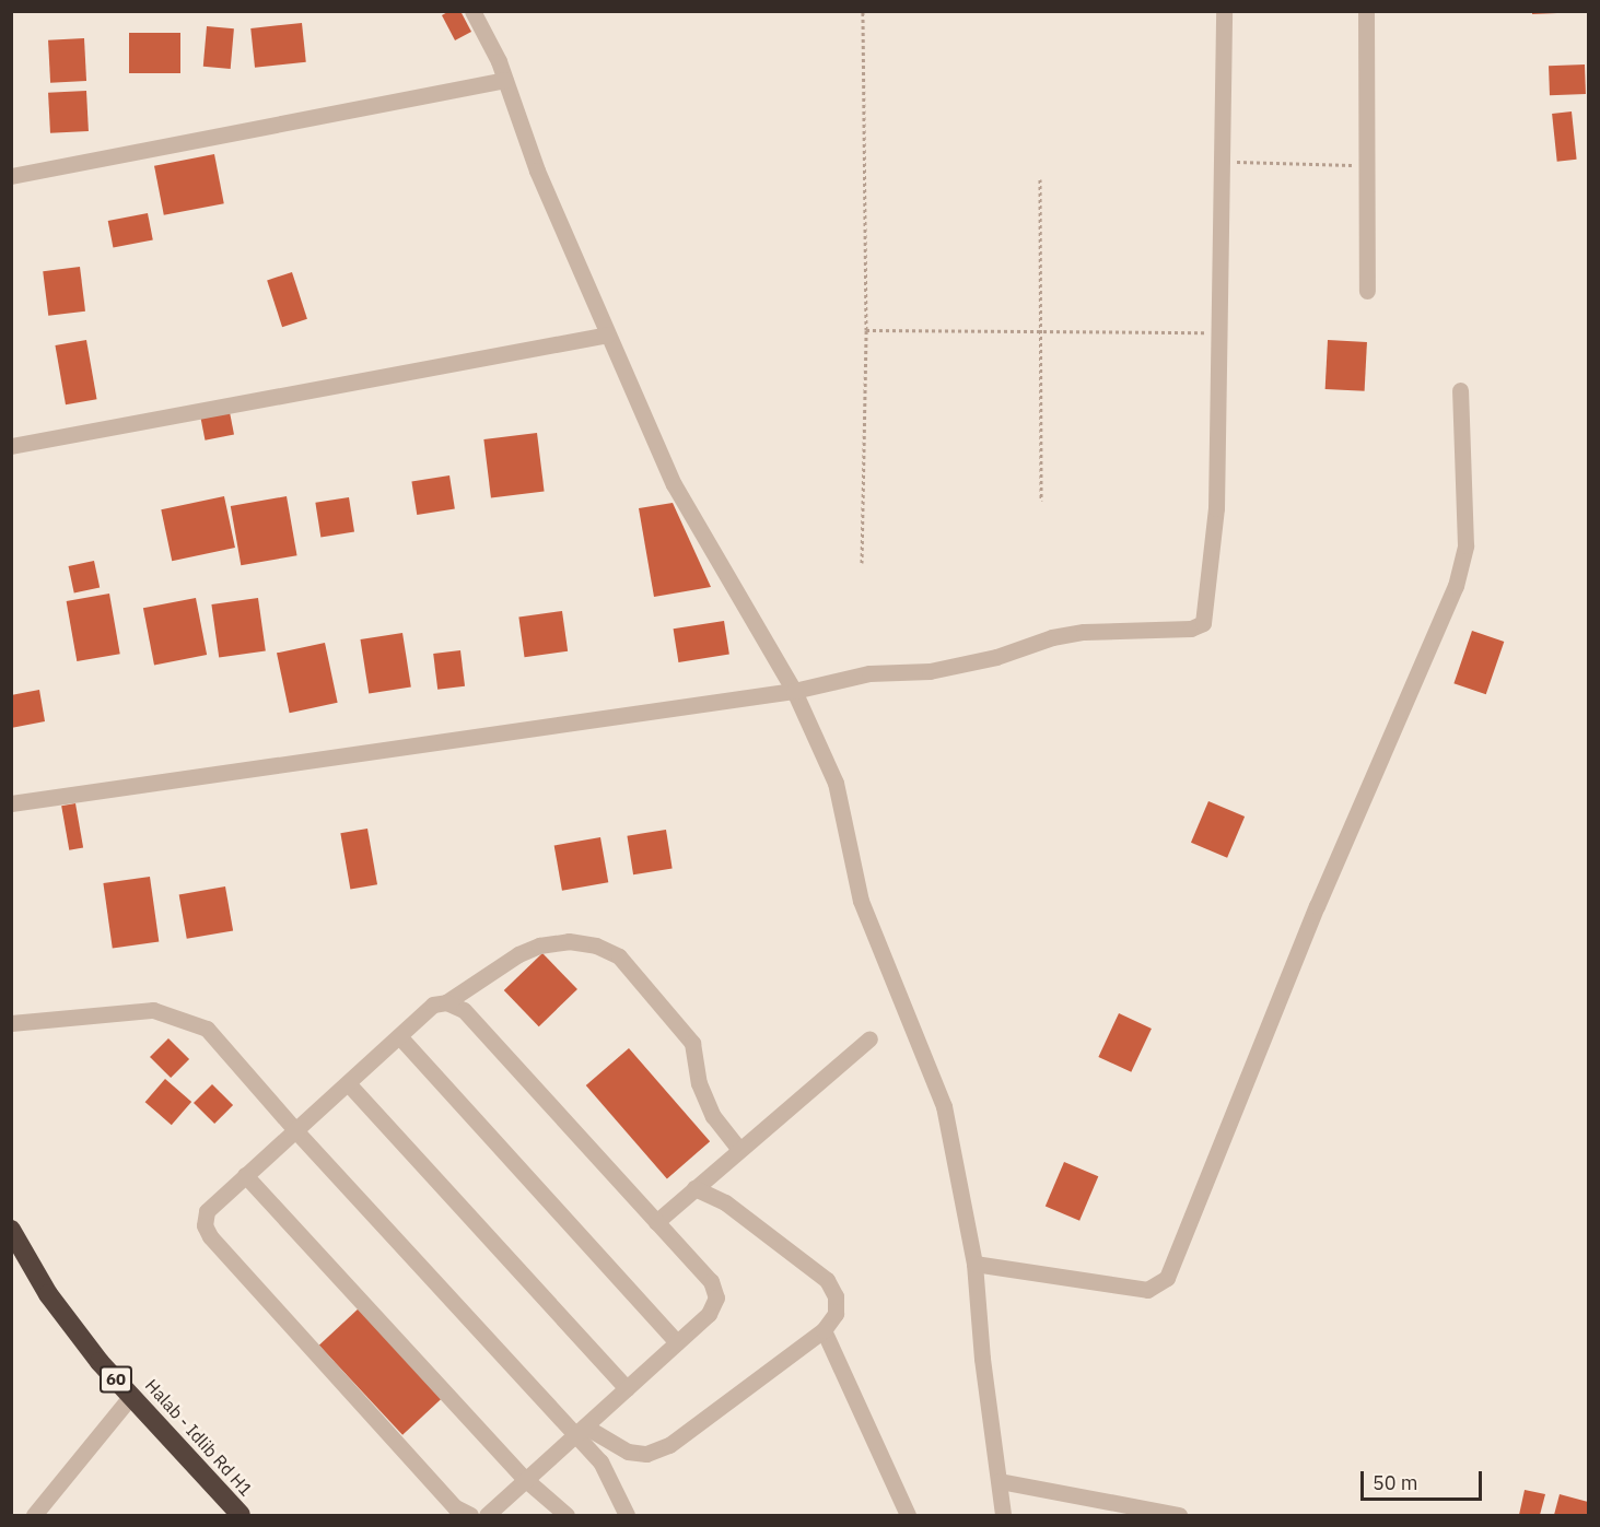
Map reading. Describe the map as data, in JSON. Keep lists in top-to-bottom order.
{
  "streets": {
    "highway": ["60", "Halab - Idlib Rd H1"]
  },
  "scale_bar": "50 m"
}
